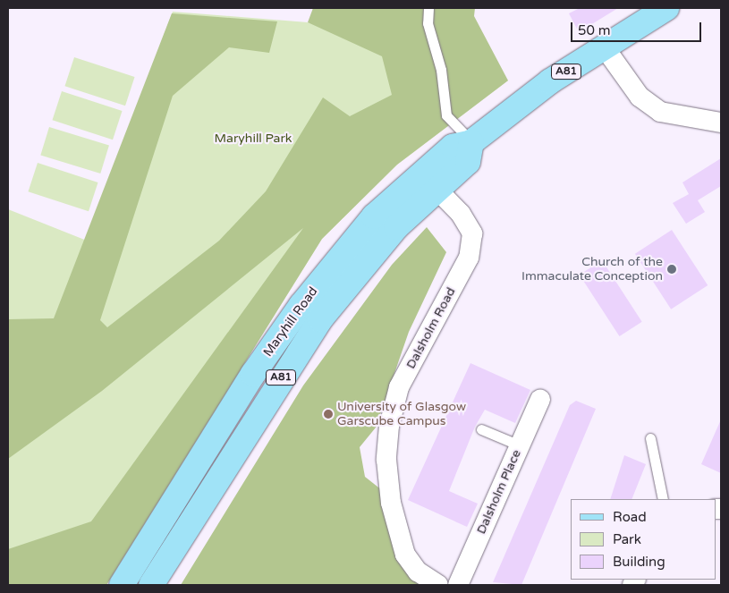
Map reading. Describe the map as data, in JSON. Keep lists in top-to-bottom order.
{
  "streets": {
    "main road": ["A81", "Maryhill Road"],
    "street": ["Dalsholm Road", "Dalsholm Place"]
  },
  "crossings": [
    ["A81", "Maryhill Road"],
    ["Maryhill Road", "Dalsholm Road"]
  ],
  "parks": ["Maryhill Park"],
  "places": ["Church of the Immaculate Conception", "University of Glasgow Garscube Campus"],
  "legend": ["Road", "Park", "Building"],
  "scale_bar": "50 m"
}
